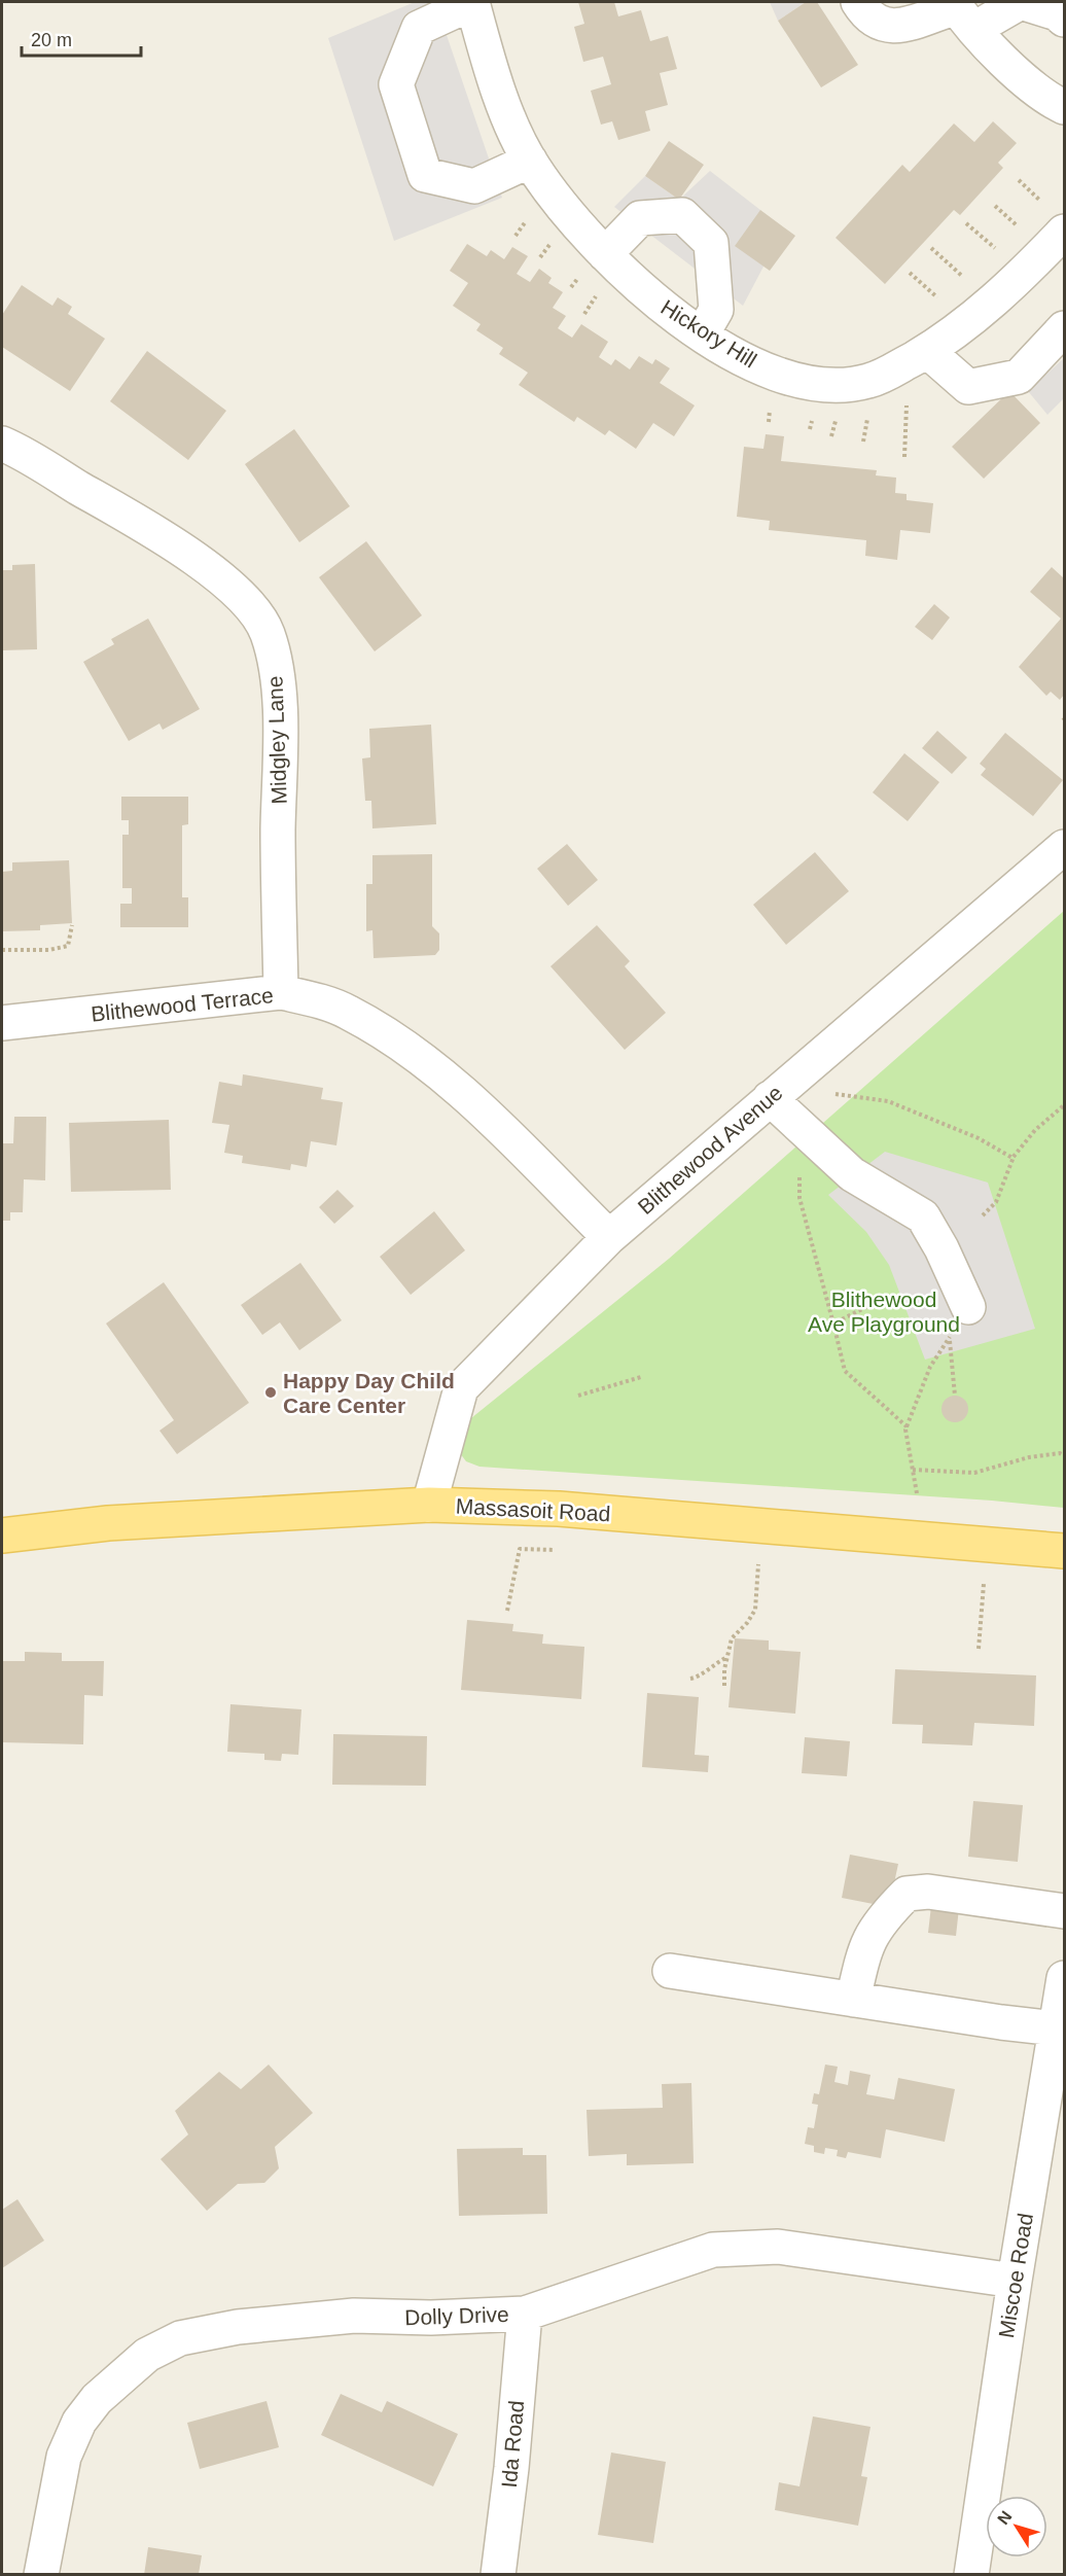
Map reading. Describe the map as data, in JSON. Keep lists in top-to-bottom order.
{
  "streets": {
    "main road": ["Massasoit Road"],
    "street": [
      "Hickory Hill",
      "Midgley Lane",
      "Blithewood Terrace",
      "Blithewood Avenue",
      "Miscoe Road",
      "Dolly Drive",
      "Ida Road"
    ]
  },
  "crossings": [
    ["Midgley Lane", "Blithewood Terrace"],
    ["Blithewood Terrace", "Blithewood Avenue"],
    ["Blithewood Avenue", "Massasoit Road"],
    ["Miscoe Road", "Dolly Drive"],
    ["Dolly Drive", "Ida Road"]
  ],
  "parks": ["Blithewood Ave Playground"],
  "places": ["Happy Day Child Care Center"],
  "scale_bar": "20 m",
  "north": "top left"
}
